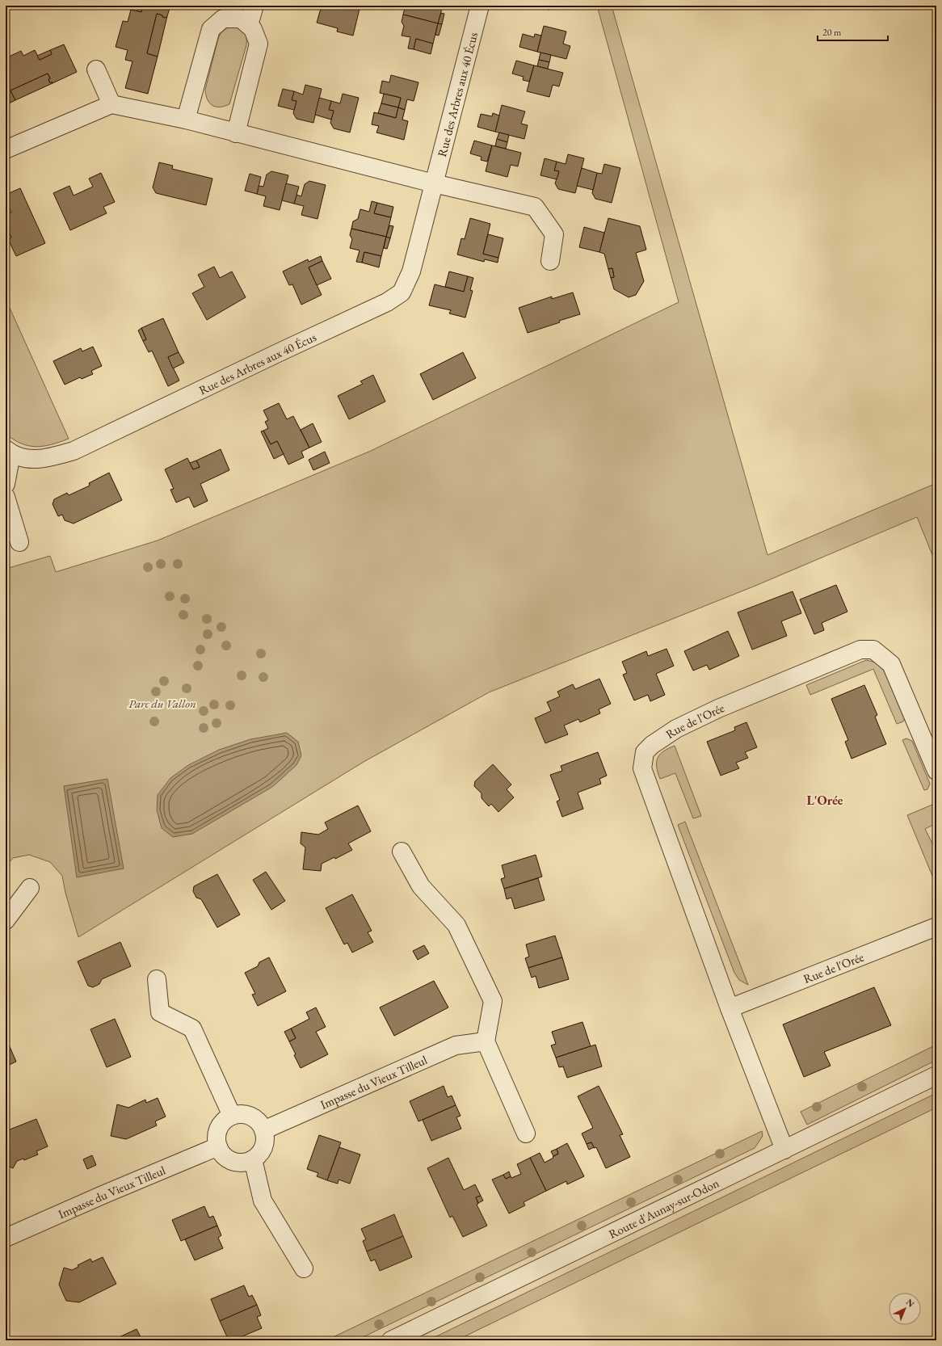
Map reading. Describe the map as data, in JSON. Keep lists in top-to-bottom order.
{
  "streets": {
    "street": [
      "Rue des Arbres aux 40 Écus",
      "Rue de l'Orée",
      "Impasse du Vieux Tilleul",
      "Route d'Aunay-sur-Odon"
    ]
  },
  "crossings": [
    ["Rue de l'Orée", "Route d'Aunay-sur-Odon"]
  ],
  "districts": ["L'Orée"],
  "parks": ["Parc du Vallon"],
  "scale_bar": "20 m",
  "north": "top right"
}
